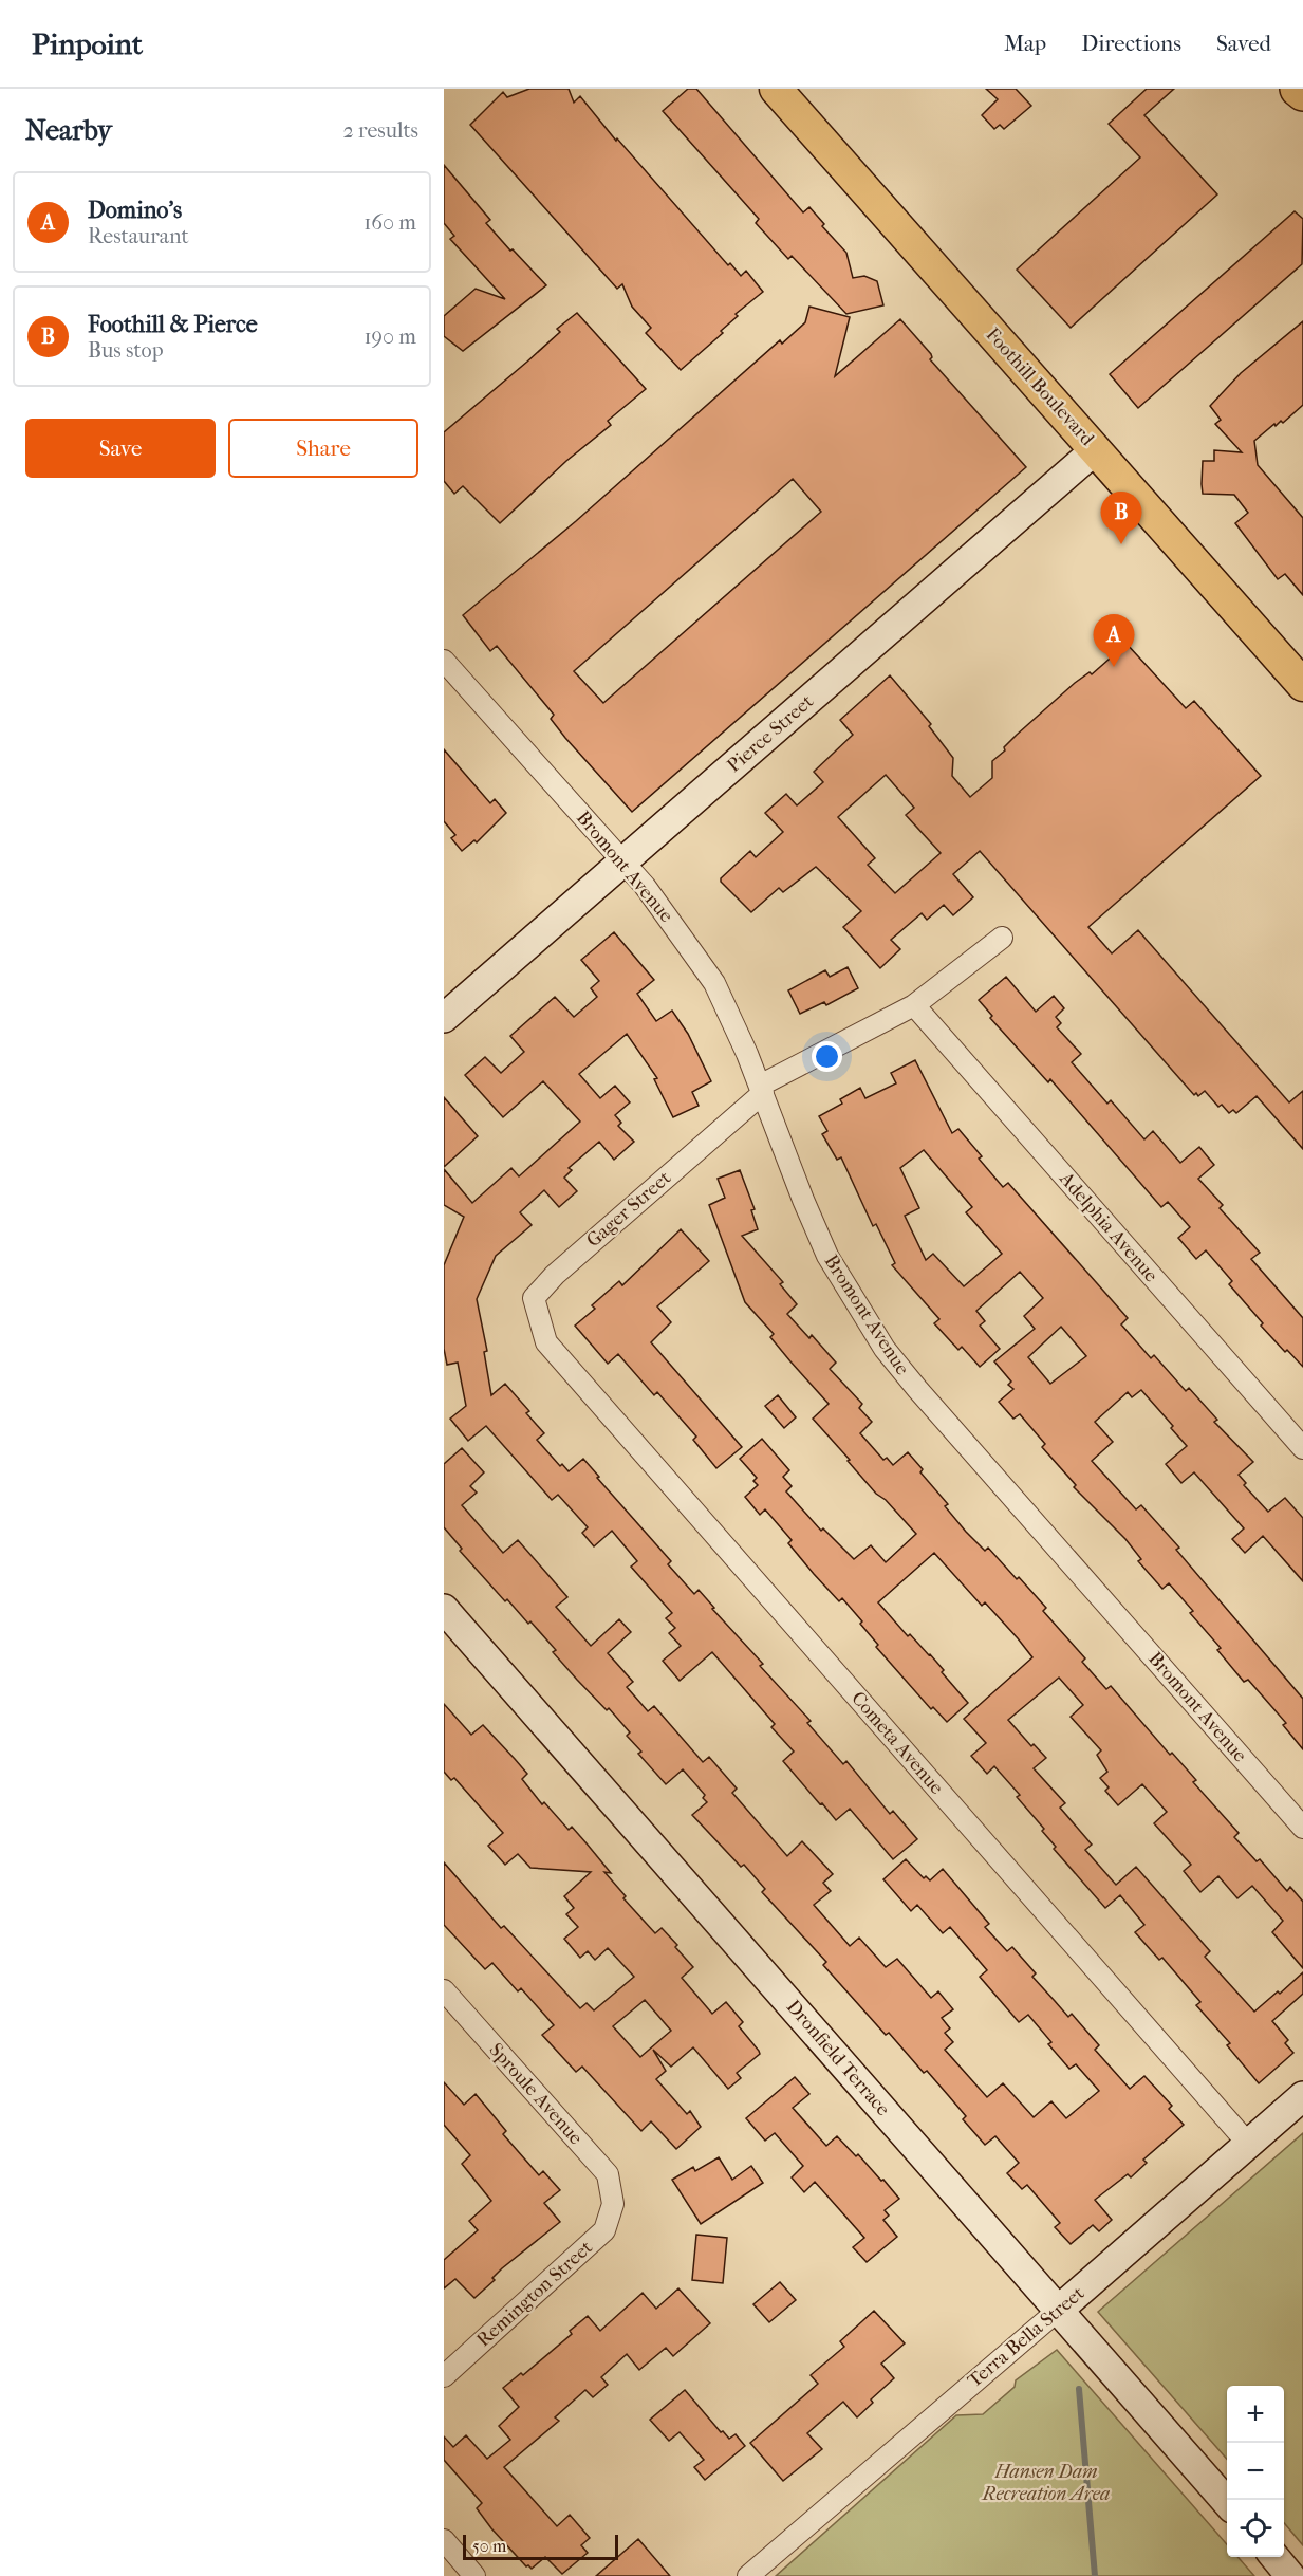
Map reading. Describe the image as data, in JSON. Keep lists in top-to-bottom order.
{
  "streets": {
    "main road": ["Foothill Boulevard"],
    "street": [
      "Pierce Street",
      "Bromont Avenue",
      "Gager Street",
      "Adelphia Avenue",
      "Cometa Avenue",
      "Dronfield Terrace",
      "Sproule Avenue",
      "Remington Street",
      "Terra Bella Street"
    ]
  },
  "crossings": [
    ["Foothill Boulevard", "Pierce Street"],
    ["Pierce Street", "Bromont Avenue"],
    ["Bromont Avenue", "Gager Street"],
    ["Gager Street", "Adelphia Avenue"],
    ["Gager Street", "Cometa Avenue"],
    ["Cometa Avenue", "Terra Bella Street"],
    ["Dronfield Terrace", "Terra Bella Street"],
    ["Sproule Avenue", "Remington Street"]
  ],
  "parks": ["Hansen Dam Recreation Area"],
  "scale_bar": "50 m",
  "page": {
    "header": "Pinpoint",
    "nav": ["Map", "Directions", "Saved"],
    "heading": ["Nearby", "2 results"],
    "list": [
      {
        "mark": "A",
        "name": "Domino's",
        "note": "Restaurant",
        "value": "160 m"
      },
      {
        "mark": "B",
        "name": "Foothill & Pierce",
        "note": "Bus stop",
        "value": "190 m"
      }
    ],
    "buttons": ["Save", "Share"],
    "pins": ["B", "A"],
    "map_buttons": ["+", "−"],
    "scale": "50 m"
  }
}
